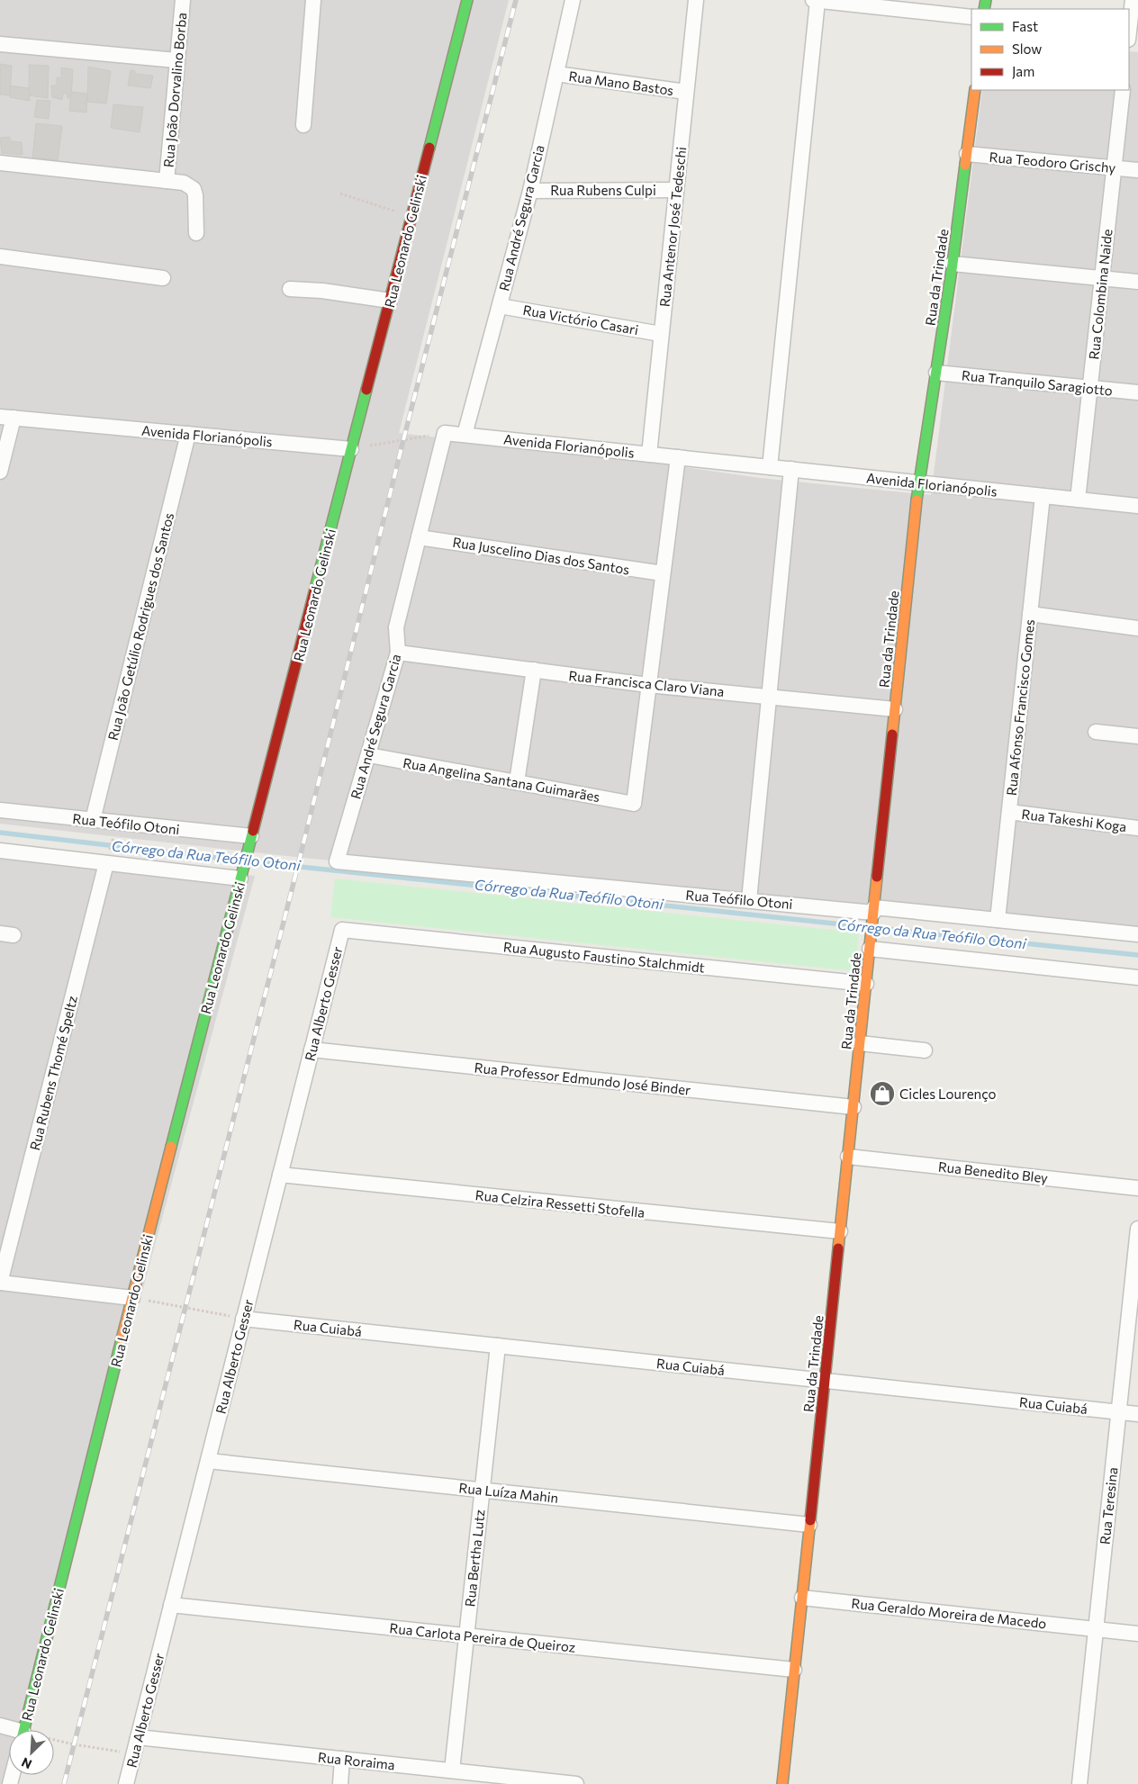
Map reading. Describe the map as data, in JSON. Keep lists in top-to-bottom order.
{
  "streets": {
    "street": [
      "Rua Mano Bastos",
      "Rua João Dorvalino Borba",
      "Rua Teodoro Grischy",
      "Rua Rubens Culpi",
      "Rua André Segura Garcia",
      "Rua Antenor José Tedeschi",
      "Rua Leonardo Gelinski",
      "Rua da Trindade",
      "Rua Colombina Naide",
      "Rua Victório Casari",
      "Rua Tranquilo Saragiotto",
      "Avenida Florianópolis",
      "Rua Juscelino Dias dos Santos",
      "Rua João Getúlio Rodrigues dos Santos",
      "Rua Francisca Claro Viana",
      "Rua Afonso Francisco Gomes",
      "Rua Angelina Santana Guimarães",
      "Rua Takeshi Koga",
      "Rua Teófilo Otoni",
      "Rua Augusto Faustino Stalchmidt",
      "Rua Alberto Gesser",
      "Rua Rubens Thomé Speltz",
      "Rua Professor Edmundo José Binder",
      "Rua Benedito Bley",
      "Rua Celzira Ressetti Stofella",
      "Rua Cuiabá",
      "Rua Luíza Mahin",
      "Rua Teresina",
      "Rua Bertha Lutz",
      "Rua Geraldo Moreira de Macedo",
      "Rua Carlota Pereira de Queiroz",
      "Rua Roraima"
    ]
  },
  "crossings": [
    ["Rua Mano Bastos", "Rua André Segura Garcia"],
    ["Rua Mano Bastos", "Rua Antenor José Tedeschi"],
    ["Rua Teodoro Grischy", "Rua da Trindade"],
    ["Rua Teodoro Grischy", "Rua Colombina Naide"],
    ["Rua Rubens Culpi", "Rua André Segura Garcia"],
    ["Rua Rubens Culpi", "Rua Antenor José Tedeschi"],
    ["Rua André Segura Garcia", "Rua Victório Casari"],
    ["Rua André Segura Garcia", "Avenida Florianópolis"],
    ["Rua André Segura Garcia", "Rua Juscelino Dias dos Santos"],
    ["Rua André Segura Garcia", "Rua Francisca Claro Viana"],
    ["Rua André Segura Garcia", "Rua Angelina Santana Guimarães"],
    ["Rua André Segura Garcia", "Rua Teófilo Otoni"],
    ["Rua Antenor José Tedeschi", "Rua Victório Casari"],
    ["Rua Antenor José Tedeschi", "Avenida Florianópolis"],
    ["Rua Leonardo Gelinski", "Avenida Florianópolis"],
    ["Rua Leonardo Gelinski", "Rua Teófilo Otoni"],
    ["Rua da Trindade", "Rua Tranquilo Saragiotto"],
    ["Rua da Trindade", "Avenida Florianópolis"],
    ["Rua da Trindade", "Rua Francisca Claro Viana"],
    ["Rua da Trindade", "Rua Teófilo Otoni"],
    ["Rua da Trindade", "Rua Augusto Faustino Stalchmidt"],
    ["Rua da Trindade", "Rua Professor Edmundo José Binder"],
    ["Rua da Trindade", "Rua Benedito Bley"],
    ["Rua da Trindade", "Rua Celzira Ressetti Stofella"],
    ["Rua da Trindade", "Rua Cuiabá"],
    ["Rua da Trindade", "Rua Luíza Mahin"],
    ["Rua da Trindade", "Rua Geraldo Moreira de Macedo"],
    ["Rua da Trindade", "Rua Carlota Pereira de Queiroz"],
    ["Rua Colombina Naide", "Rua Tranquilo Saragiotto"],
    ["Rua Colombina Naide", "Avenida Florianópolis"],
    ["Avenida Florianópolis", "Rua João Getúlio Rodrigues dos Santos"],
    ["Avenida Florianópolis", "Rua Afonso Francisco Gomes"],
    ["Rua João Getúlio Rodrigues dos Santos", "Rua Teófilo Otoni"],
    ["Rua Francisca Claro Viana", "Rua Angelina Santana Guimarães"],
    ["Rua Afonso Francisco Gomes", "Rua Takeshi Koga"],
    ["Rua Afonso Francisco Gomes", "Rua Teófilo Otoni"],
    ["Rua Augusto Faustino Stalchmidt", "Rua Alberto Gesser"],
    ["Rua Alberto Gesser", "Rua Professor Edmundo José Binder"],
    ["Rua Alberto Gesser", "Rua Celzira Ressetti Stofella"],
    ["Rua Alberto Gesser", "Rua Cuiabá"],
    ["Rua Alberto Gesser", "Rua Luíza Mahin"],
    ["Rua Alberto Gesser", "Rua Carlota Pereira de Queiroz"],
    ["Rua Alberto Gesser", "Rua Roraima"],
    ["Rua Cuiabá", "Rua Teresina"],
    ["Rua Cuiabá", "Rua Bertha Lutz"],
    ["Rua Luíza Mahin", "Rua Bertha Lutz"],
    ["Rua Teresina", "Rua Geraldo Moreira de Macedo"],
    ["Rua Bertha Lutz", "Rua Carlota Pereira de Queiroz"],
    ["Rua Bertha Lutz", "Rua Roraima"]
  ],
  "water": ["Córrego da Rua Teófilo Otoni"],
  "places": {
    "shop": ["Cicles Lourenço"]
  },
  "legend": ["Fast", "Slow", "Jam"],
  "north": "bottom left"
}
